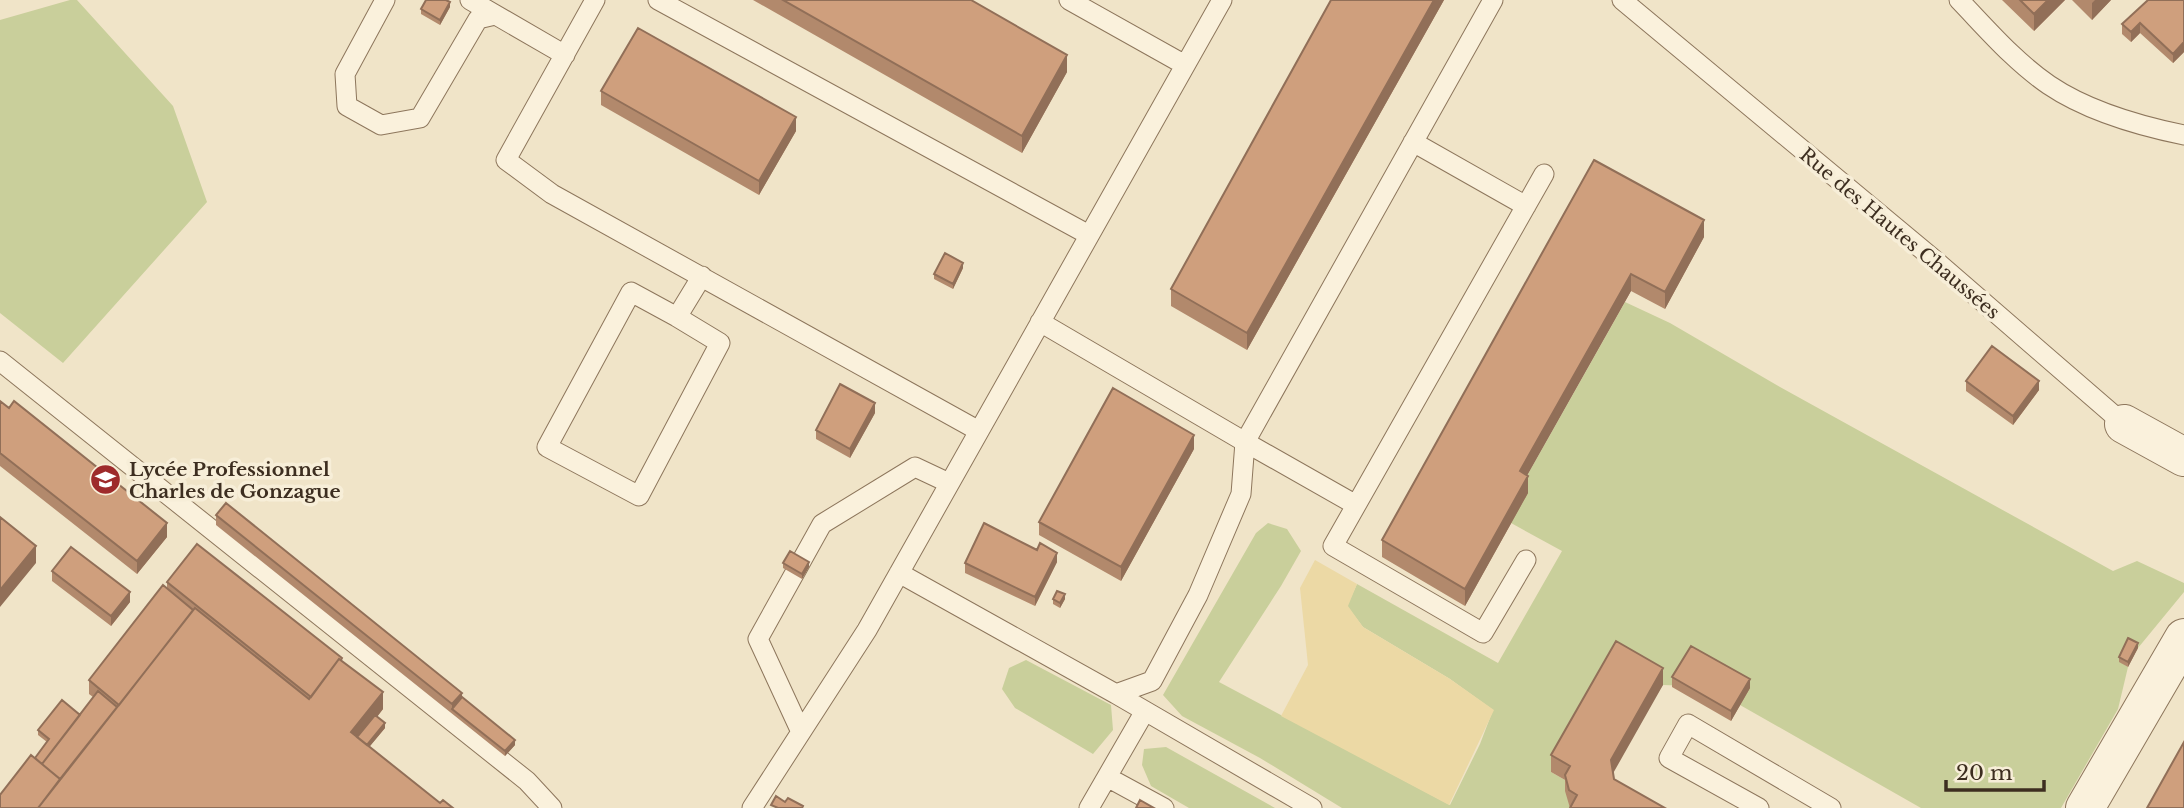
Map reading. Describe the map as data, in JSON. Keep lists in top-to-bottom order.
{
  "streets": {
    "street": ["Rue des Hautes Chaussées"]
  },
  "places": {
    "school or university": ["Lycée Professionnel Charles de Gonzague"]
  },
  "scale_bar": "20 m"
}
